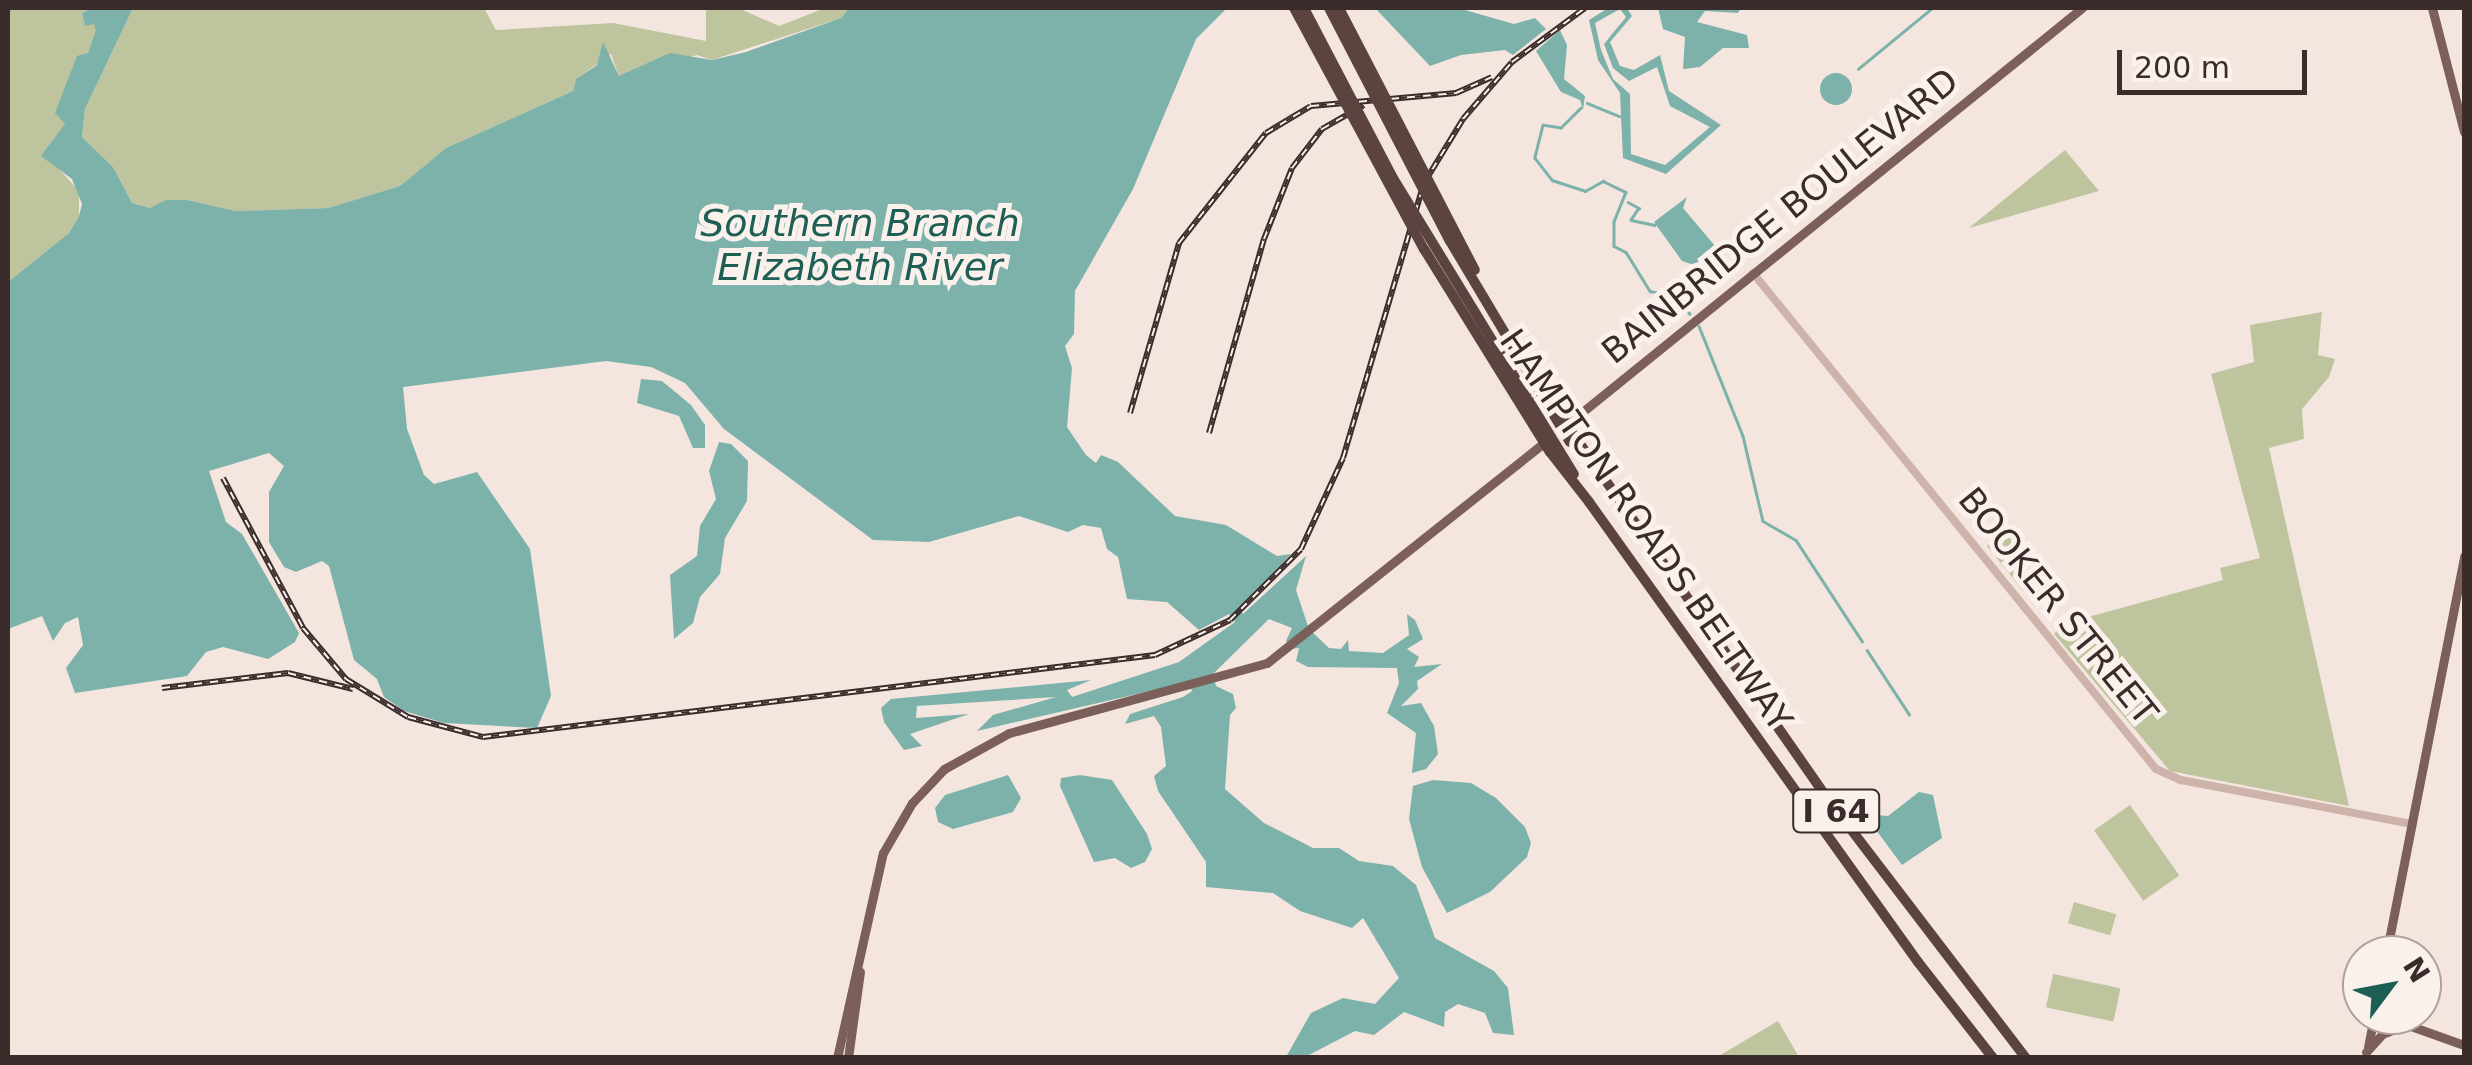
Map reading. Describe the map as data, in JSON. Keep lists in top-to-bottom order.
{
  "streets": {
    "highway": ["HAMPTON ROADS BELTWAY", "I 64"],
    "main road": ["BAINBRIDGE BOULEVARD"],
    "street": ["BOOKER STREET"]
  },
  "crossings": [
    ["BAINBRIDGE BOULEVARD", "BOOKER STREET"]
  ],
  "water": ["Southern Branch Elizabeth River"],
  "scale_bar": "200 m",
  "north": "top right"
}
